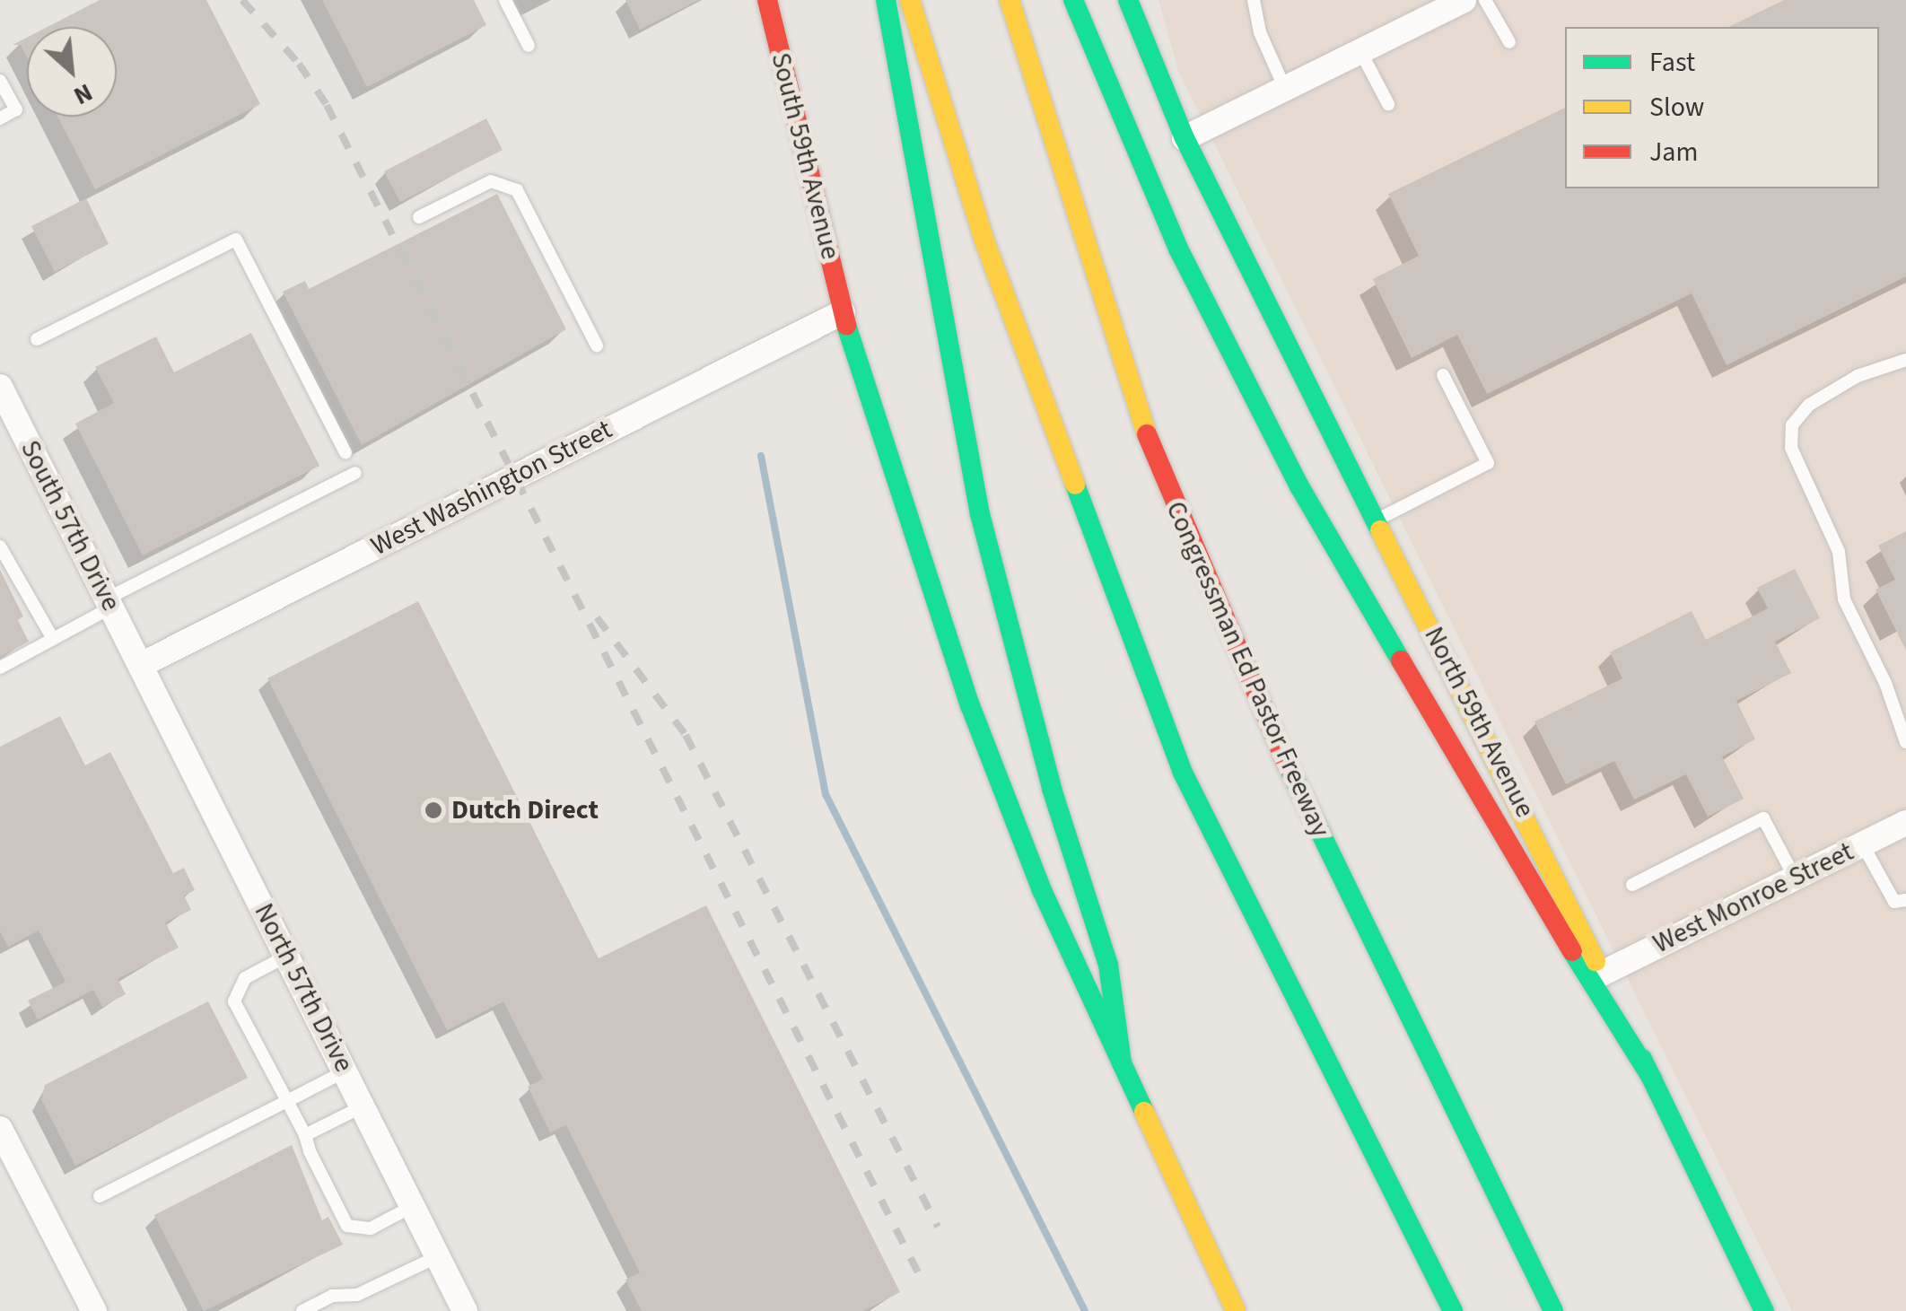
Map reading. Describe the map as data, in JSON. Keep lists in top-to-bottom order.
{
  "streets": {
    "main road": ["South 59th Avenue", "Congressman Ed Pastor Freeway", "North 59th Avenue"],
    "street": [
      "West Washington Street",
      "South 57th Drive",
      "West Monroe Street",
      "North 57th Drive"
    ]
  },
  "crossings": [
    ["South 59th Avenue", "West Washington Street"],
    ["West Washington Street", "South 57th Drive"],
    ["West Washington Street", "North 57th Drive"],
    ["South 57th Drive", "North 57th Drive"],
    ["North 59th Avenue", "West Monroe Street"]
  ],
  "places": ["Dutch Direct"],
  "legend": ["Fast", "Slow", "Jam"],
  "north": "bottom right"
}
